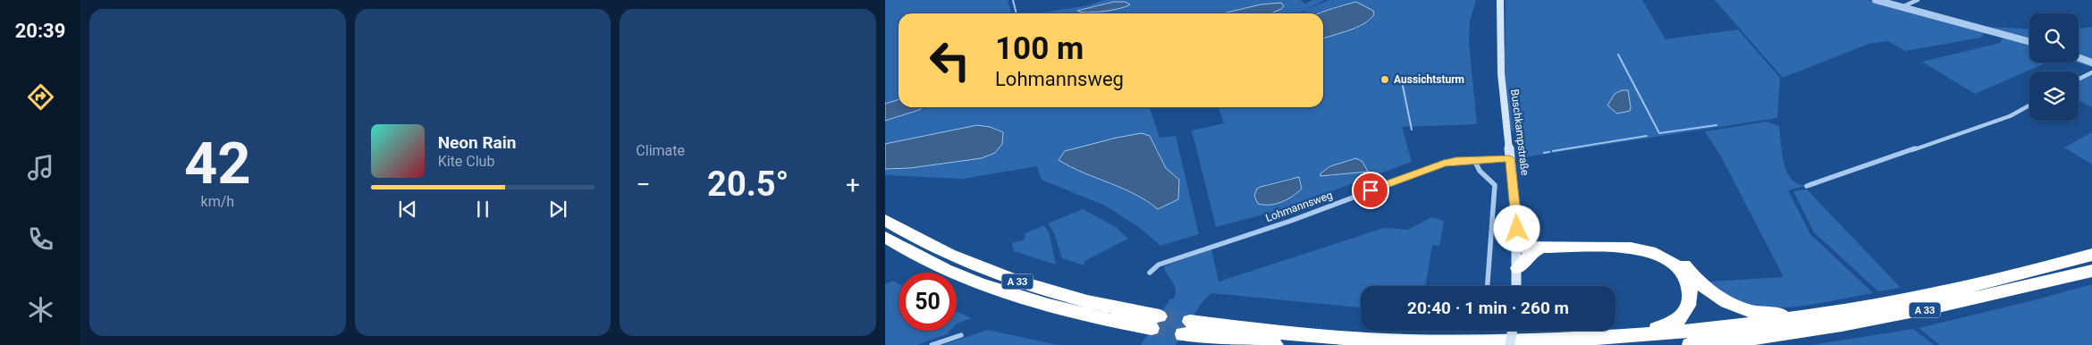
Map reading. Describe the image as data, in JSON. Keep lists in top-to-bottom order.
{
  "streets": {
    "highway": ["A 33"],
    "main road": ["Buschkampstraße"],
    "street": ["Lohmannsweg"]
  },
  "crossings": [
    ["Buschkampstraße", "Lohmannsweg"]
  ],
  "places": ["Aussichtsturm"],
  "page": {
    "tabs": "20:39",
    "tile": [
      ["42", "km/h"],
      "Climate"
    ],
    "turn": ["100 m", "Lohmannsweg"],
    "song": ["Neon Rain", "Kite Club"],
    "heat": ["−", "20.5°", "+"],
    "limit": "50",
    "trip": "20:40 · 1 min · 260 m"
  }
}
